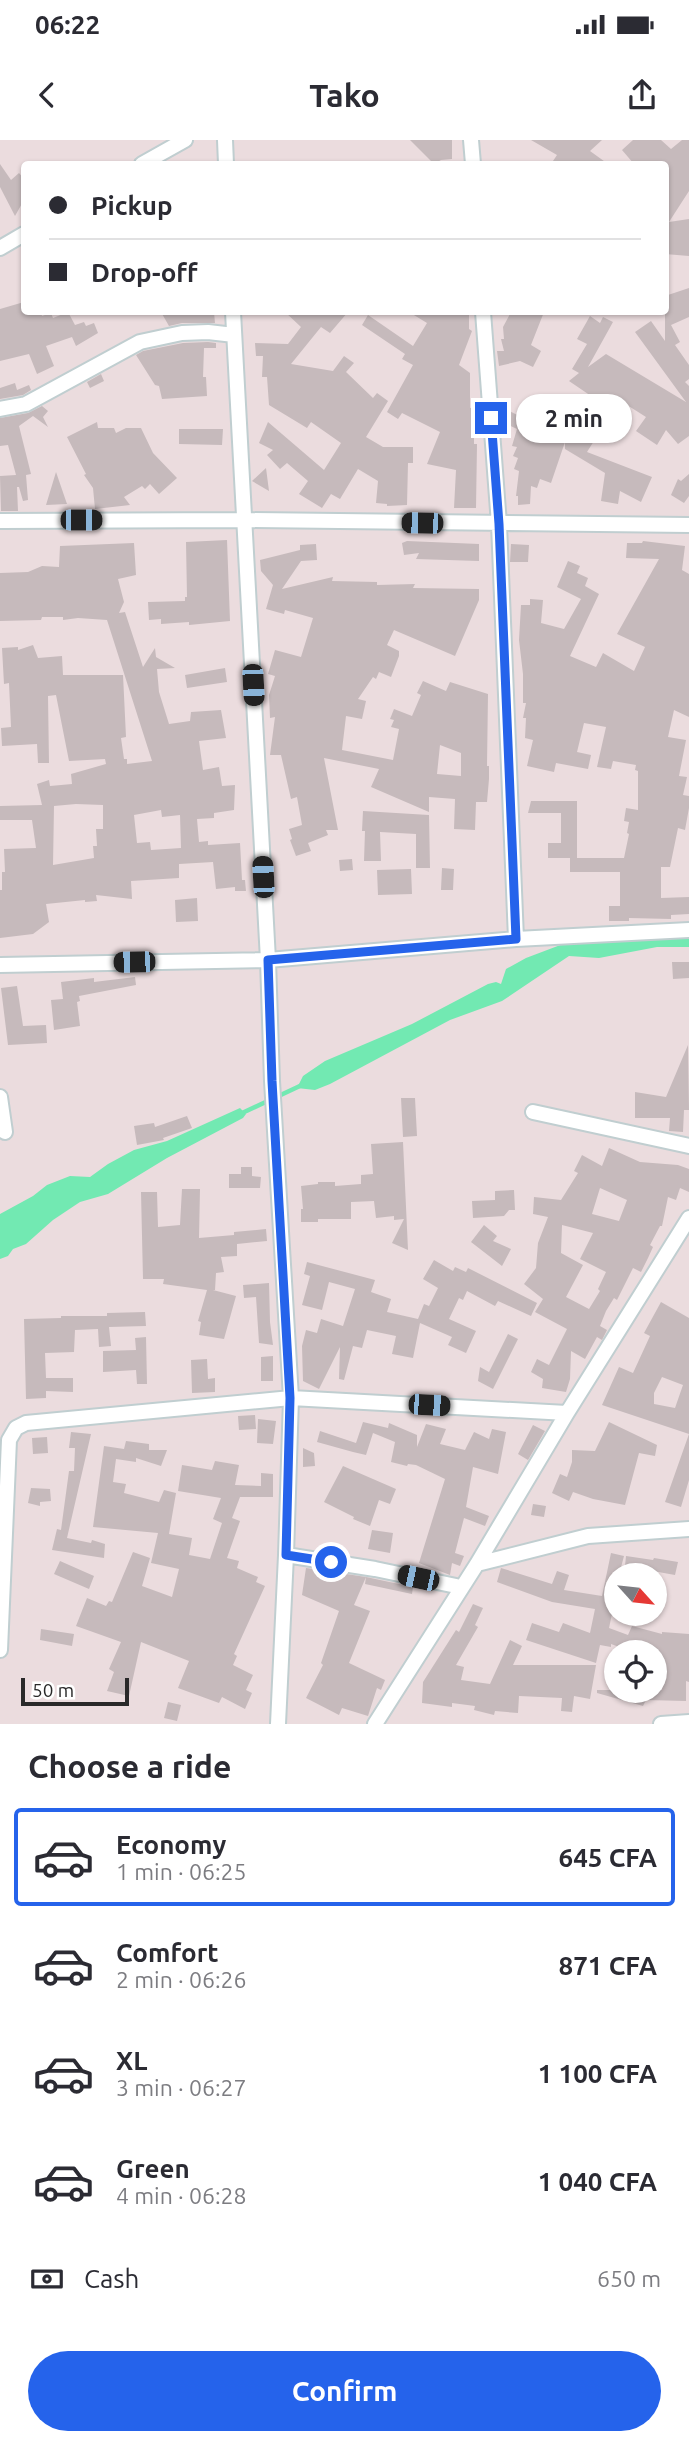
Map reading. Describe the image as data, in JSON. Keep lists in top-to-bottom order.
{
  "scale_bar": "50 m",
  "north": "bottom right",
  "page": {
    "status": "06:22",
    "header": "Tako",
    "banner": ["Pickup", "Drop-off"],
    "bubble": "2 min",
    "scale": "50 m",
    "heading": "Choose a ride",
    "list": [
      {
        "name": "Economy",
        "note": "1 min · 06:25",
        "value": "645 CFA"
      },
      {
        "name": "Comfort",
        "note": "2 min · 06:26",
        "value": "871 CFA"
      },
      {
        "name": "XL",
        "note": "3 min · 06:27",
        "value": "1 100 CFA"
      },
      {
        "name": "Green",
        "note": "4 min · 06:28",
        "value": "1 040 CFA"
      }
    ],
    "pay": ["Cash", "650 m"],
    "buttons": "Confirm"
  }
}
